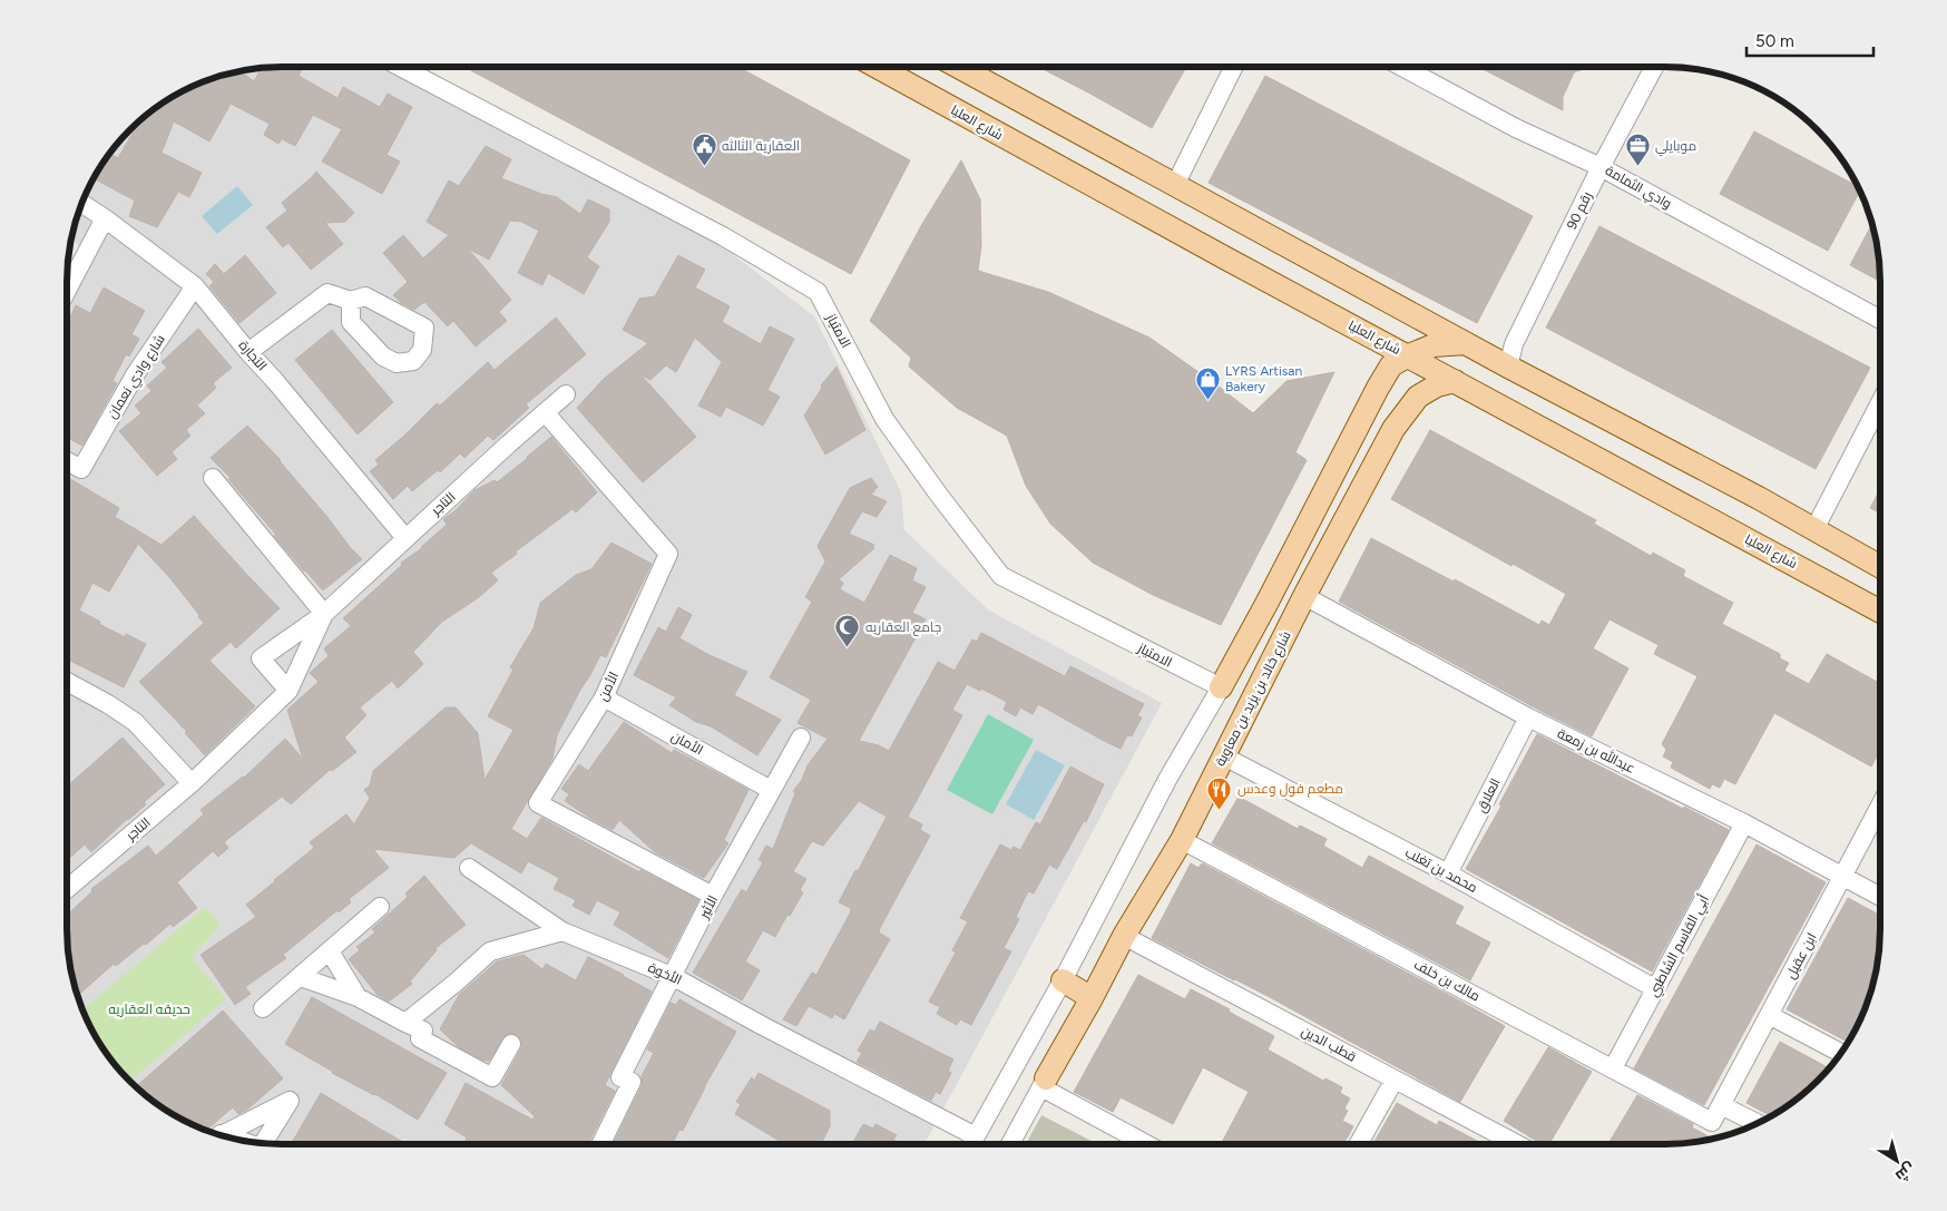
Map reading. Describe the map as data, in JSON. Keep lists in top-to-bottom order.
{
  "streets": {
    "main road": ["شارع العليا", "شارع خالد بن يزيد بن معاوية"],
    "street": [
      "وادي الثمامة",
      "رقم 90",
      "الامتياز",
      "التجارة",
      "شارع وادي نعمان",
      "التاجر",
      "الأمن",
      "الأمان",
      "عبدالله بن زمعة",
      "العلاق",
      "محمد بن تغلب",
      "الأثير",
      "أبي القاسم الشاطبي",
      "ابن عقيل",
      "الأخوة",
      "مالك بن خلف",
      "قطب الدين"
    ]
  },
  "crossings": [
    ["شارع العليا", "شارع خالد بن يزيد بن معاوية"],
    ["وادي الثمامة", "رقم 90"],
    ["التجارة", "شارع وادي نعمان"],
    ["التجارة", "التاجر"],
    ["التاجر", "الأمن"],
    ["الأمن", "الأمان"],
    ["الأمن", "الأثير"],
    ["شارع خالد بن يزيد بن معاوية", "عبدالله بن زمعة"],
    ["شارع خالد بن يزيد بن معاوية", "محمد بن تغلب"],
    ["شارع خالد بن يزيد بن معاوية", "مالك بن خلف"],
    ["شارع خالد بن يزيد بن معاوية", "قطب الدين"],
    ["الأمان", "الأثير"],
    ["عبدالله بن زمعة", "العلاق"],
    ["عبدالله بن زمعة", "أبي القاسم الشاطبي"],
    ["عبدالله بن زمعة", "ابن عقيل"],
    ["العلاق", "محمد بن تغلب"],
    ["محمد بن تغلب", "أبي القاسم الشاطبي"],
    ["الأثير", "الأخوة"],
    ["أبي القاسم الشاطبي", "مالك بن خلف"],
    ["ابن عقيل", "مالك بن خلف"]
  ],
  "parks": ["حديقه العقاريه"],
  "places": {
    "public building": ["العقارية الثالثه"],
    "office": ["موبايلي"],
    "shop": ["LYRS Artisan Bakery"],
    "mosque": ["جامع العقاريه"],
    "restaurant": ["مطعم فول وعدس"]
  },
  "scale_bar": "50 m",
  "north": "bottom right"
}
